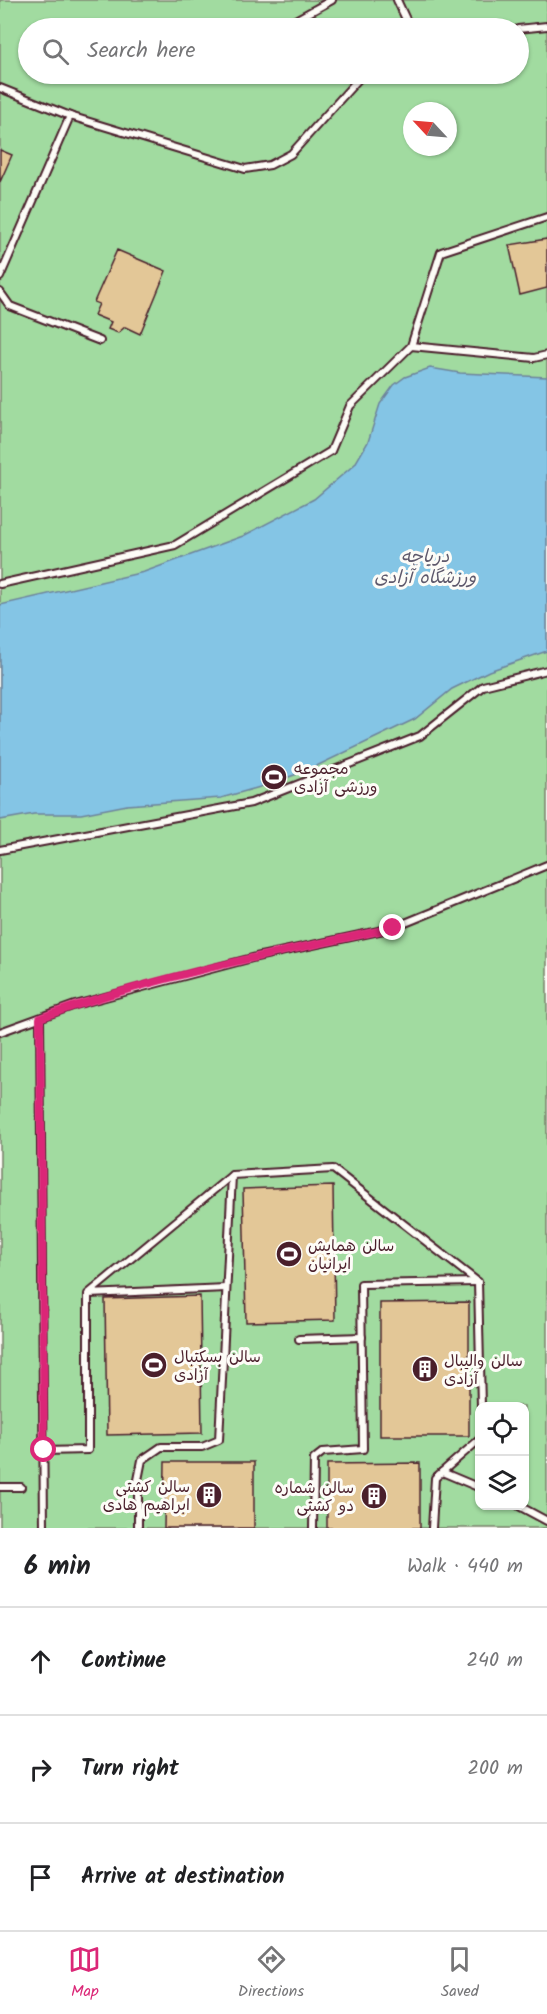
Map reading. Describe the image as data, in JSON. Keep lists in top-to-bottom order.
{
  "water": ["دریاچه ورزشگاه آزادی"],
  "places": {
    "sports": ["مجموعه ورزشی آزادی", "سالن همایش ایرانیان", "سالن بسکتبال آزادی"],
    "building": ["سالن والیبال آزادی", "سالن کشتی ابراهیم هادی", "سالن شماره دو کشتی"]
  },
  "north": "top left",
  "page": {
    "search": "Search here",
    "heading": ["6 min", "Walk · 440 m"],
    "list": [
      ["Continue", "240 m"],
      ["Turn right", "200 m"],
      "Arrive at destination"
    ],
    "nav": ["Map", "Directions", "Saved"]
  }
}
